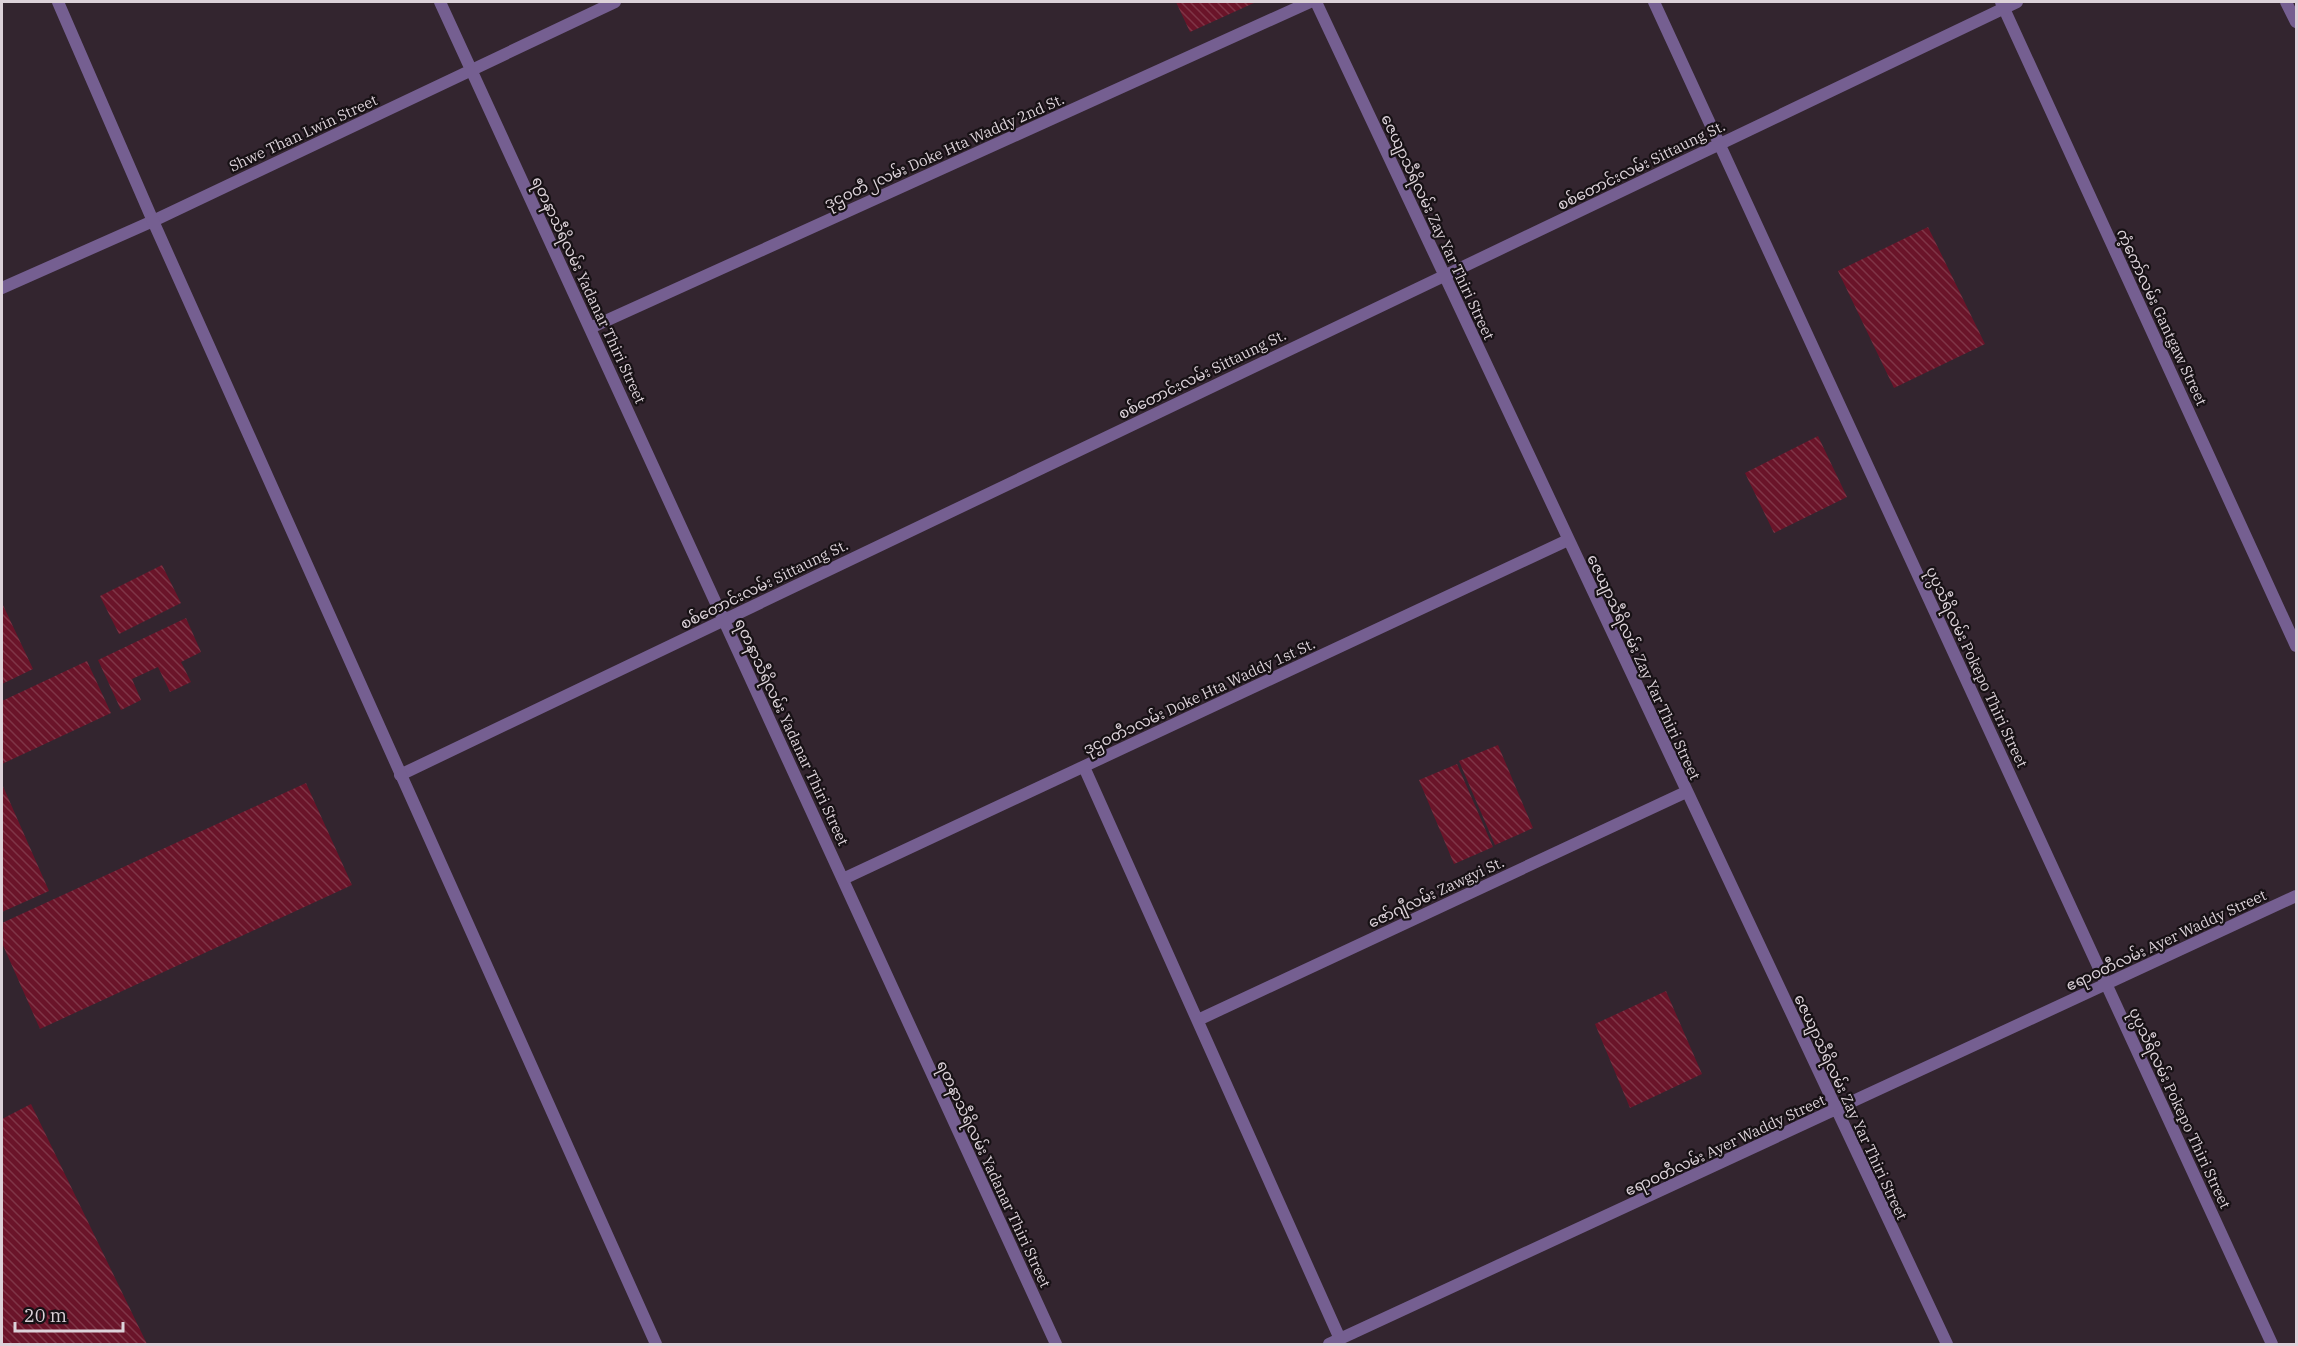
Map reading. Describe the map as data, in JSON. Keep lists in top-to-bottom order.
{
  "streets": {
    "street": [
      "Shwe Than Lwin Street",
      "ဒုဌဝတီ၂လမ်း Doke Hta Waddy 2nd St.",
      "စစ်တောင်းလမ်း Sittaung St.",
      "ဇေယျာသီရိလမ်း Zay Yar Thiri Street",
      "ရတနာသီရိလမ်း Yadanar Thiri Street",
      "ကံ့ကော်လမ်း Gantgaw Street",
      "ပုပ္ပသီရိလမ်း Pokepo Thiri Street",
      "ဒုဌဝတီ၁လမ်း Doke Hta Waddy 1st St.",
      "ဇော်ဂျီလမ်း Zawgyi St.",
      "ဧရာဝတီလမ်း Ayer Waddy Street"
    ]
  },
  "crossings": [
    ["Shwe Than Lwin Street", "ရတနာသီရိလမ်း Yadanar Thiri Street"],
    ["ဒုဌဝတီ၂လမ်း Doke Hta Waddy 2nd St.", "ရတနာသီရိလမ်း Yadanar Thiri Street"],
    ["စစ်တောင်းလမ်း Sittaung St.", "ဇေယျာသီရိလမ်း Zay Yar Thiri Street"],
    ["စစ်တောင်းလမ်း Sittaung St.", "ရတနာသီရိလမ်း Yadanar Thiri Street"],
    ["စစ်တောင်းလမ်း Sittaung St.", "ကံ့ကော်လမ်း Gantgaw Street"],
    ["စစ်တောင်းလမ်း Sittaung St.", "ပုပ္ပသီရိလမ်း Pokepo Thiri Street"],
    ["ဇေယျာသီရိလမ်း Zay Yar Thiri Street", "ဒုဌဝတီ၁လမ်း Doke Hta Waddy 1st St."],
    ["ဇေယျာသီရိလမ်း Zay Yar Thiri Street", "ဇော်ဂျီလမ်း Zawgyi St."],
    ["ဇေယျာသီရိလမ်း Zay Yar Thiri Street", "ဧရာဝတီလမ်း Ayer Waddy Street"],
    ["ရတနာသီရိလမ်း Yadanar Thiri Street", "ဒုဌဝတီ၁လမ်း Doke Hta Waddy 1st St."],
    ["ပုပ္ပသီရိလမ်း Pokepo Thiri Street", "ဧရာဝတီလမ်း Ayer Waddy Street"]
  ],
  "scale_bar": "20 m"
}
